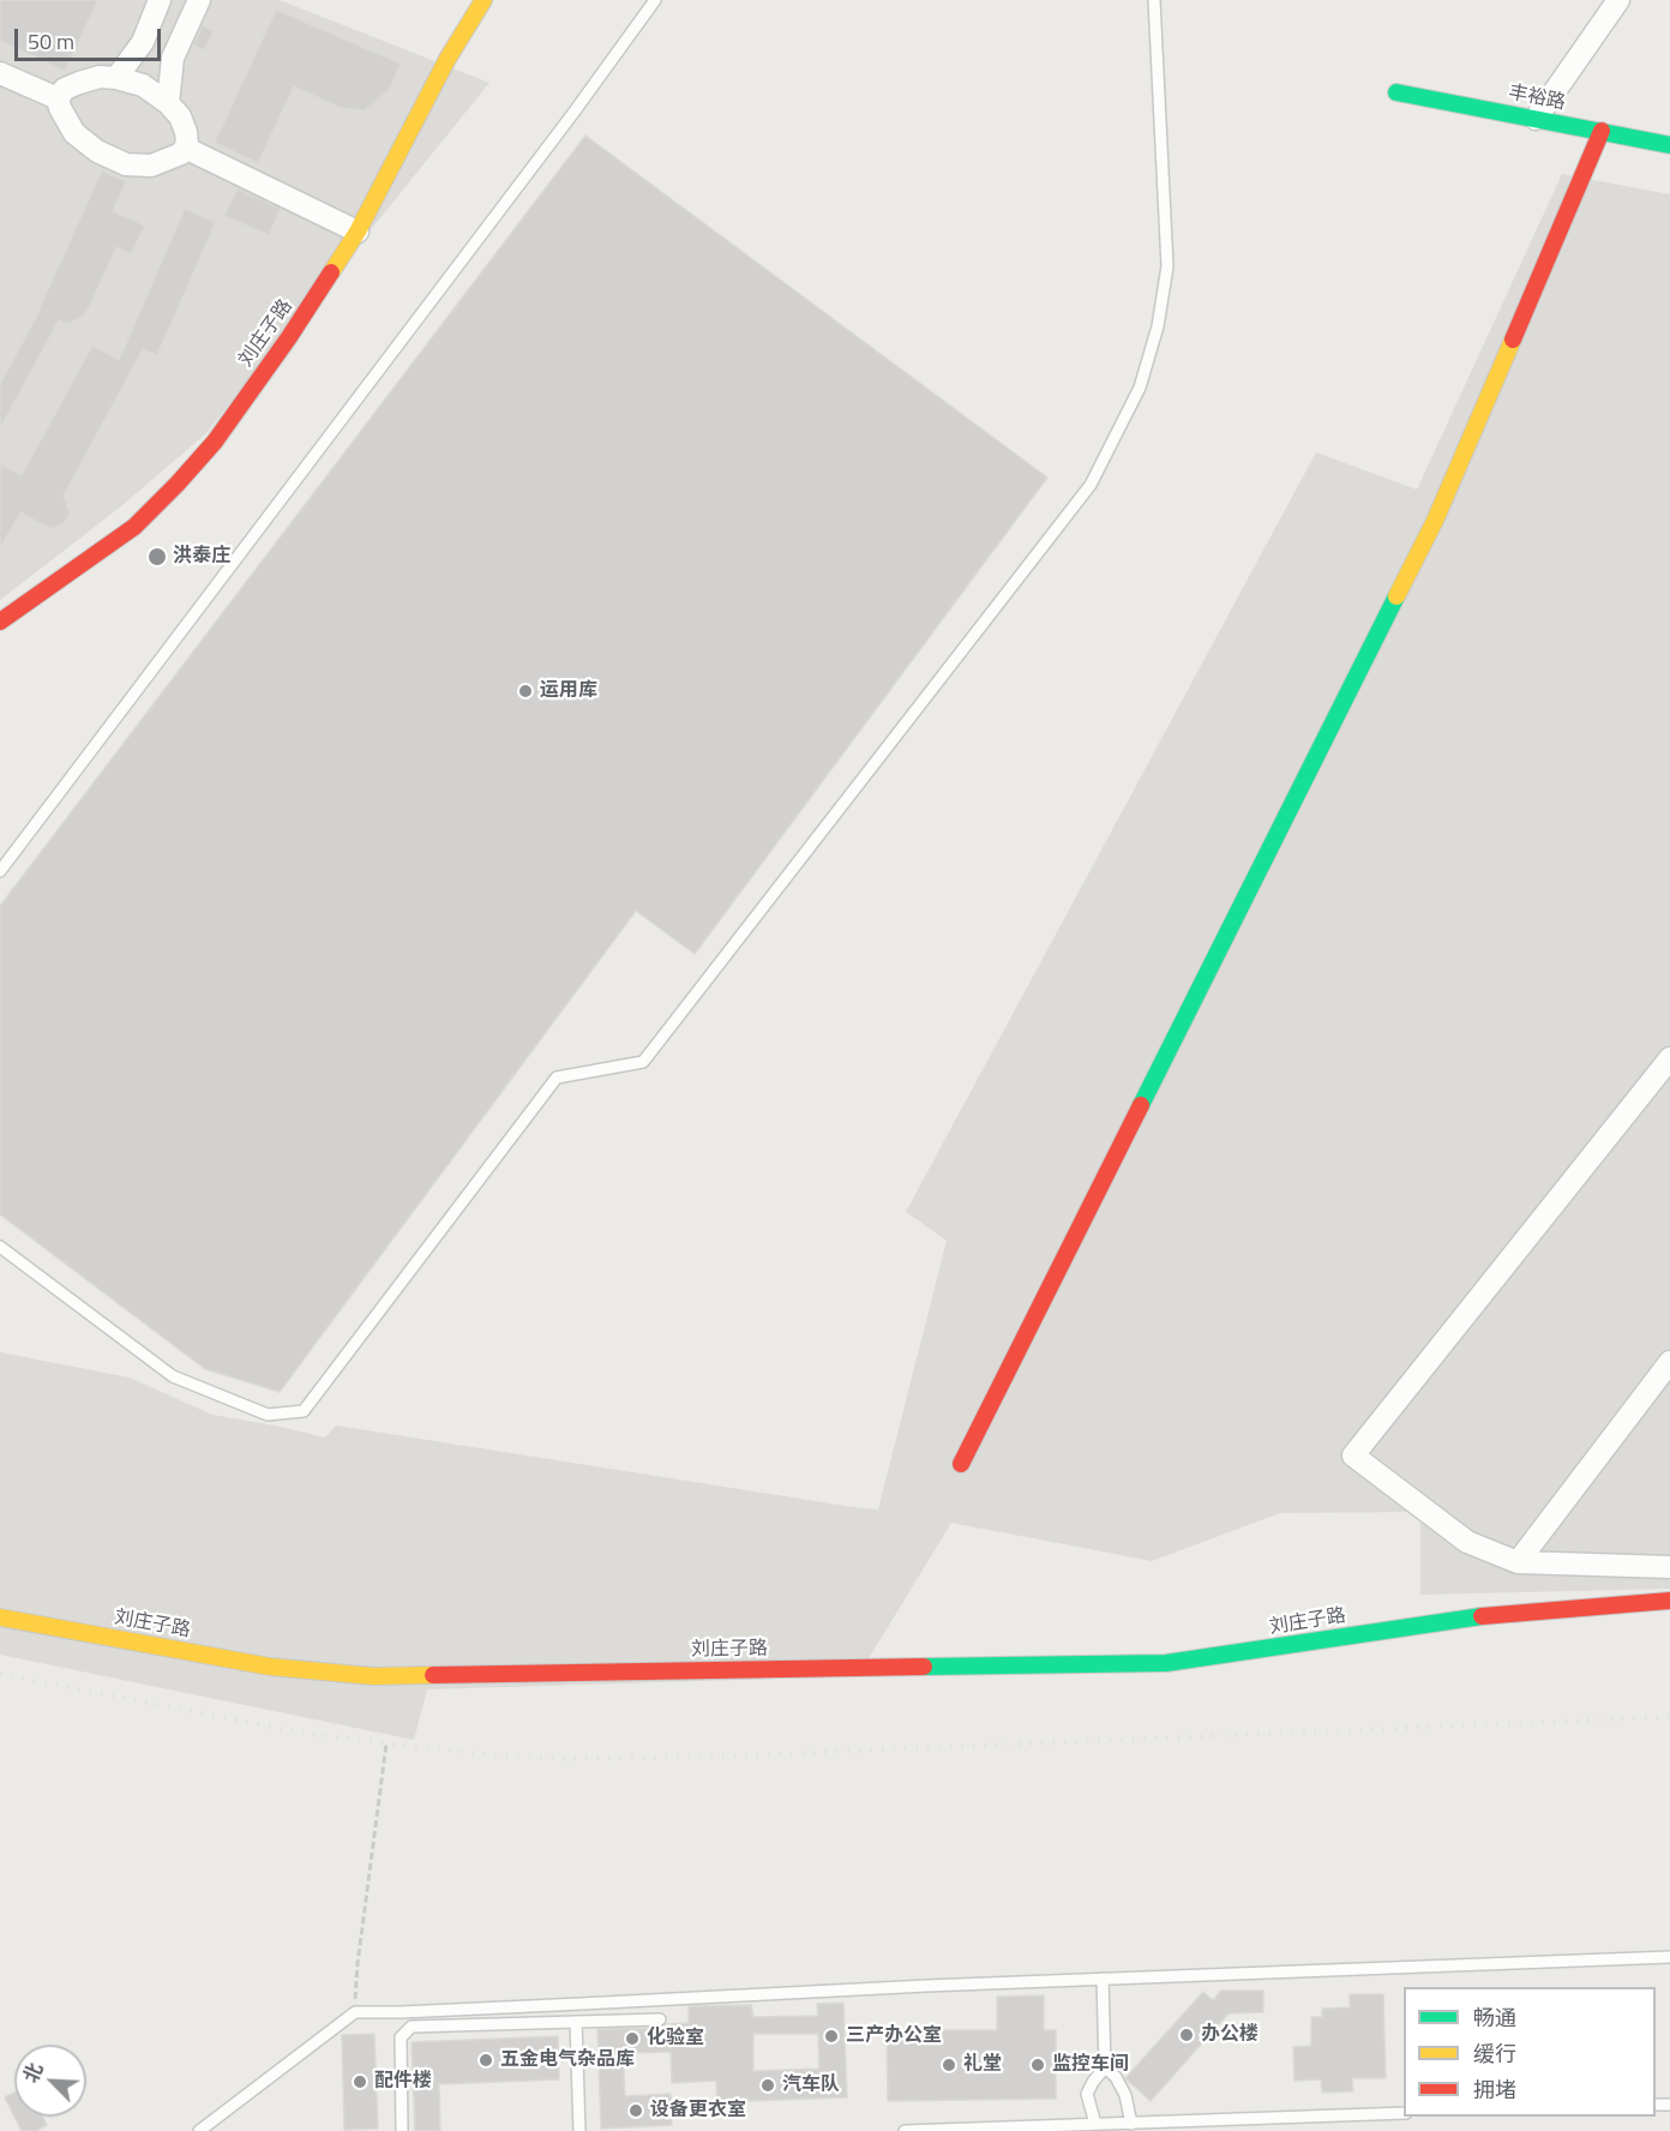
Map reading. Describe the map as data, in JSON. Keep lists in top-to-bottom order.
{
  "streets": {
    "street": ["丰裕路", "刘庄子路"]
  },
  "places": [
    "洪泰庄",
    "运用库",
    "办公楼",
    "三产办公室",
    "化验室",
    "五金电气杂品库",
    "礼堂",
    "监控车间",
    "配件楼",
    "汽车队",
    "设备更衣室"
  ],
  "legend": ["畅通", "缓行", "拥堵"],
  "scale_bar": "50 m",
  "north": "top left"
}
